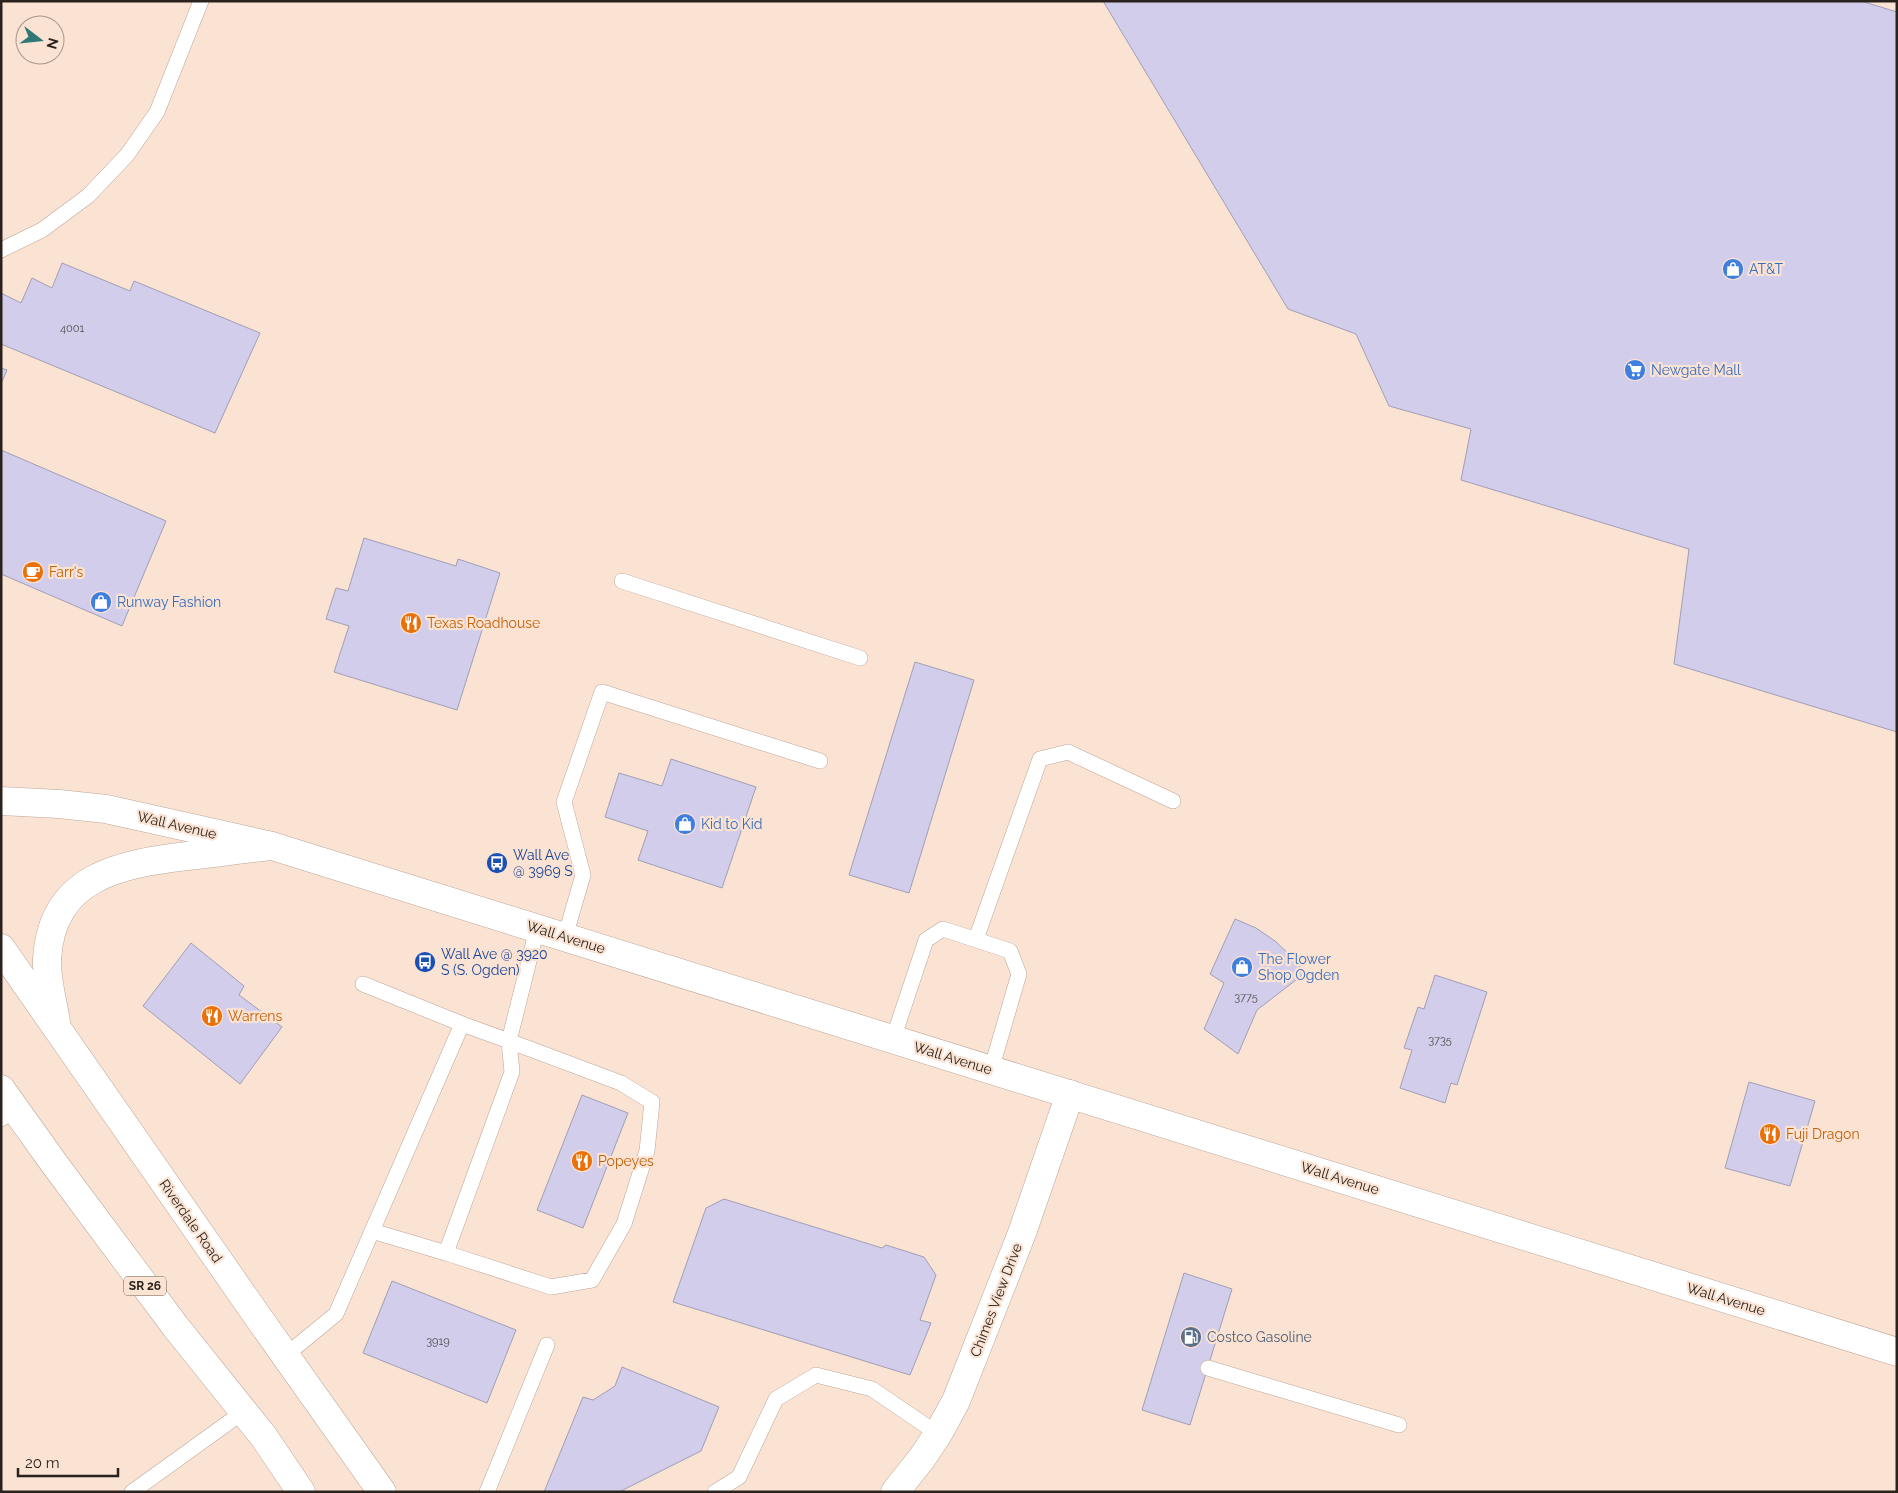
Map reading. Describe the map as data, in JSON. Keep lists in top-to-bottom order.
{
  "streets": {
    "main road": [
      "Wall Avenue",
      "Riverdale Road",
      "SR 26",
      "Chimes View Drive"
    ]
  },
  "crossings": [
    ["Wall Avenue", "Chimes View Drive"]
  ],
  "places": {
    "shop": [
      "AT&T",
      "Runway Fashion",
      "Kid to Kid",
      "The Flower Shop Ogden"
    ],
    "supermarket": ["Newgate Mall"],
    "cafe": ["Farr's"],
    "restaurant": [
      "Texas Roadhouse",
      "Warrens",
      "Fuji Dragon",
      "Popeyes"
    ],
    "bus stop": ["Wall Ave @ 3969 S", "Wall Ave @ 3920 S (S. Ogden)"],
    "fuel station": ["Costco Gasoline"]
  },
  "house_numbers": [
    "4001",
    "3775",
    "3735",
    "3919"
  ],
  "scale_bar": "20 m",
  "north": "right"
}
